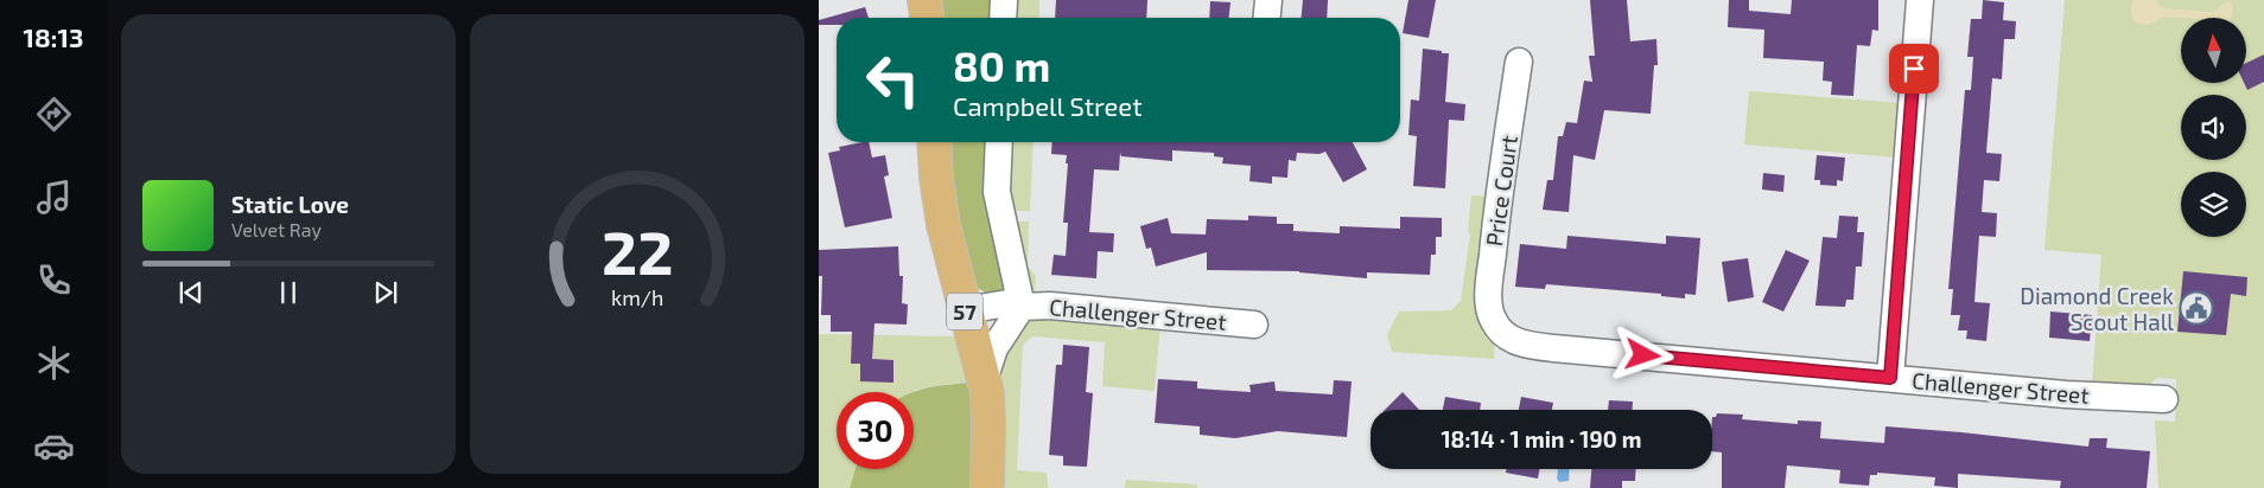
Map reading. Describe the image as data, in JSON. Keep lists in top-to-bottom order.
{
  "streets": {
    "main road": ["57"],
    "street": ["Price Court", "Challenger Street"]
  },
  "crossings": [
    ["Price Court", "Challenger Street"],
    ["57", "Challenger Street"]
  ],
  "places": {
    "public building": ["Diamond Creek Scout Hall"]
  },
  "north": "top",
  "page": {
    "tabs": "18:13",
    "turn": ["80 m", "Campbell Street"],
    "song": ["Static Love", "Velvet Ray"],
    "limit": "30",
    "trip": "18:14 · 1 min · 190 m",
    "gauge": ["22", "km/h"]
  }
}
